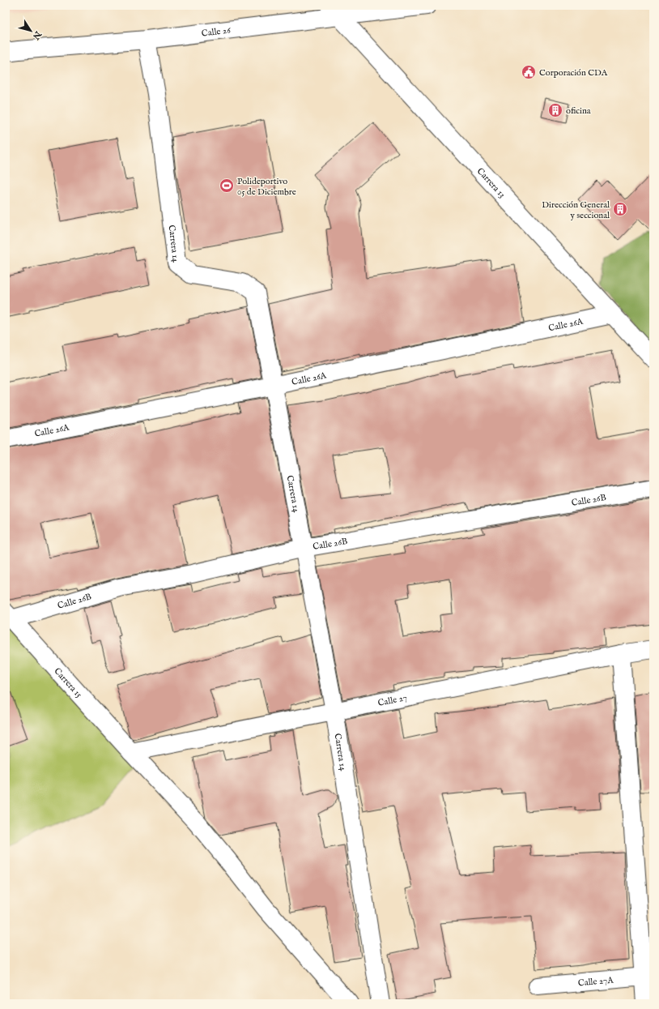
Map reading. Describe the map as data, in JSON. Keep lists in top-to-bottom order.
{
  "streets": {
    "street": [
      "Calle 26",
      "Carrera 13",
      "Carrera 14",
      "Calle 26A",
      "Calle 26B",
      "Carrera 15",
      "Calle 27",
      "Calle 27A"
    ]
  },
  "crossings": [
    ["Calle 26", "Carrera 13"],
    ["Calle 26", "Carrera 14"],
    ["Carrera 13", "Calle 26A"],
    ["Carrera 14", "Calle 26A"],
    ["Carrera 14", "Calle 26B"],
    ["Carrera 14", "Calle 27"],
    ["Calle 26B", "Carrera 15"],
    ["Carrera 15", "Calle 27"]
  ],
  "places": {
    "public building": ["Corporación CDA"],
    "building": ["oficina", "Dirección General y seccional"],
    "sports": ["Polideportivo 05 de Diciembre"]
  },
  "north": "bottom right"
}
